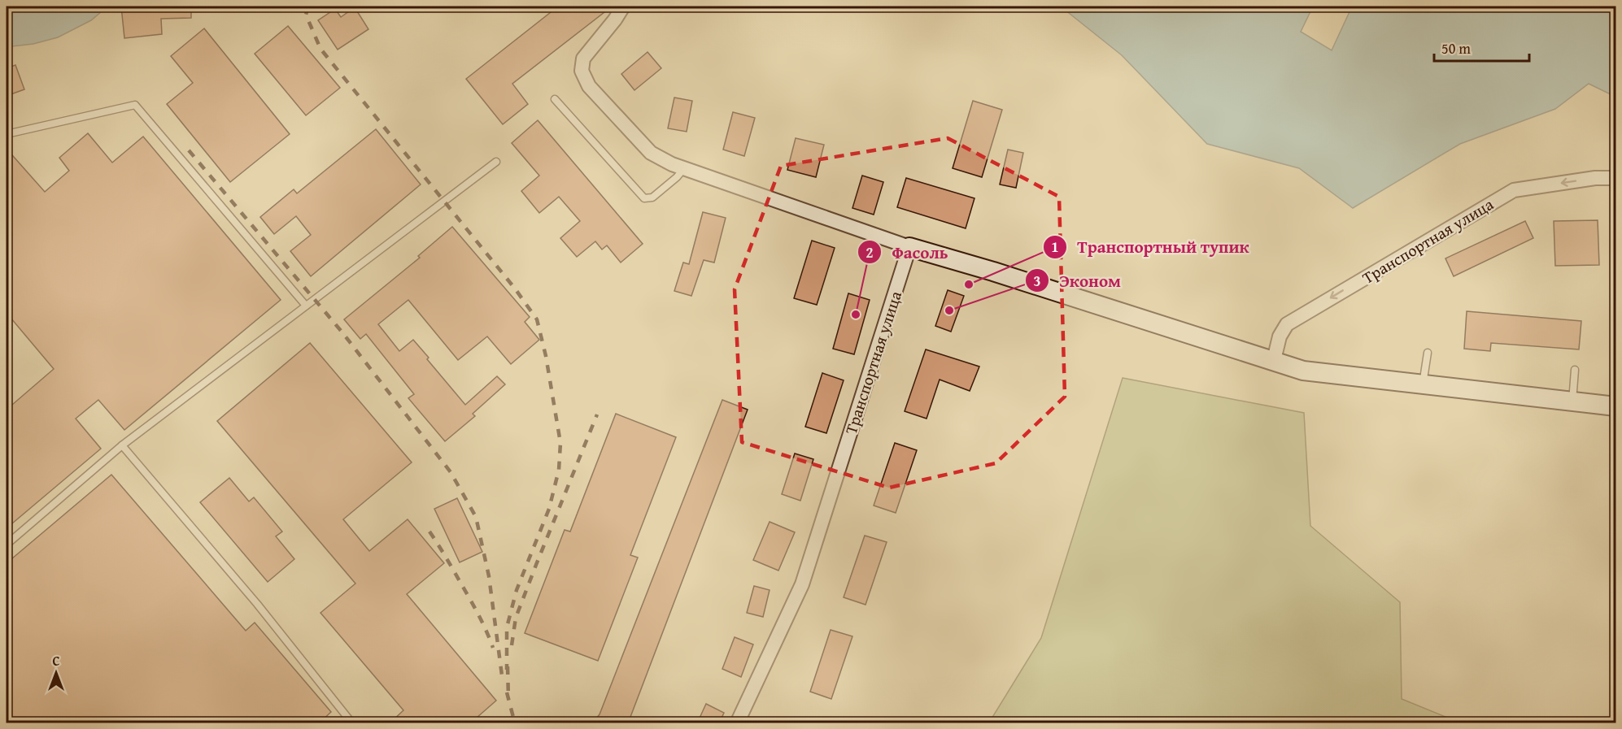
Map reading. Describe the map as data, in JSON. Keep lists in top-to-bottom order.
{
  "streets": {
    "street": ["Транспортная улица"]
  },
  "one_way": ["Транспортная улица"],
  "places": ["Транспортный тупик", "Эконом", "Фасоль"],
  "scale_bar": "50 m",
  "north": "top"
}
